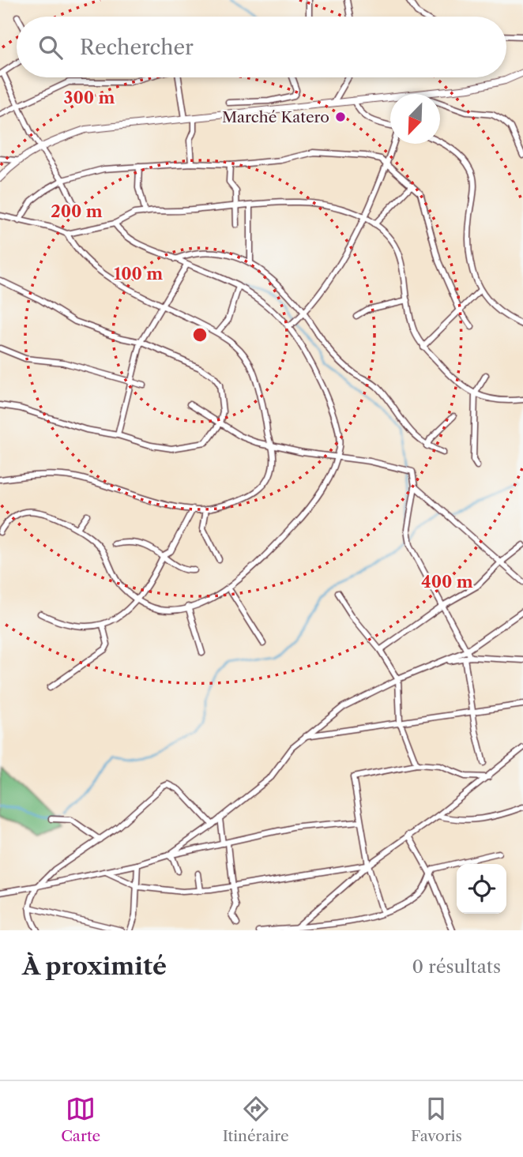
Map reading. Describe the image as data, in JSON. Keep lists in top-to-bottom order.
{
  "places": ["Marché Katero"],
  "north": "bottom left",
  "page": {
    "search": "Rechercher",
    "heading": ["À proximité", "0 résultats"],
    "nav": ["Carte", "Itinéraire", "Favoris"]
  },
  "rings": [
    "300 m",
    "200 m",
    "100 m",
    "400 m"
  ]
}
